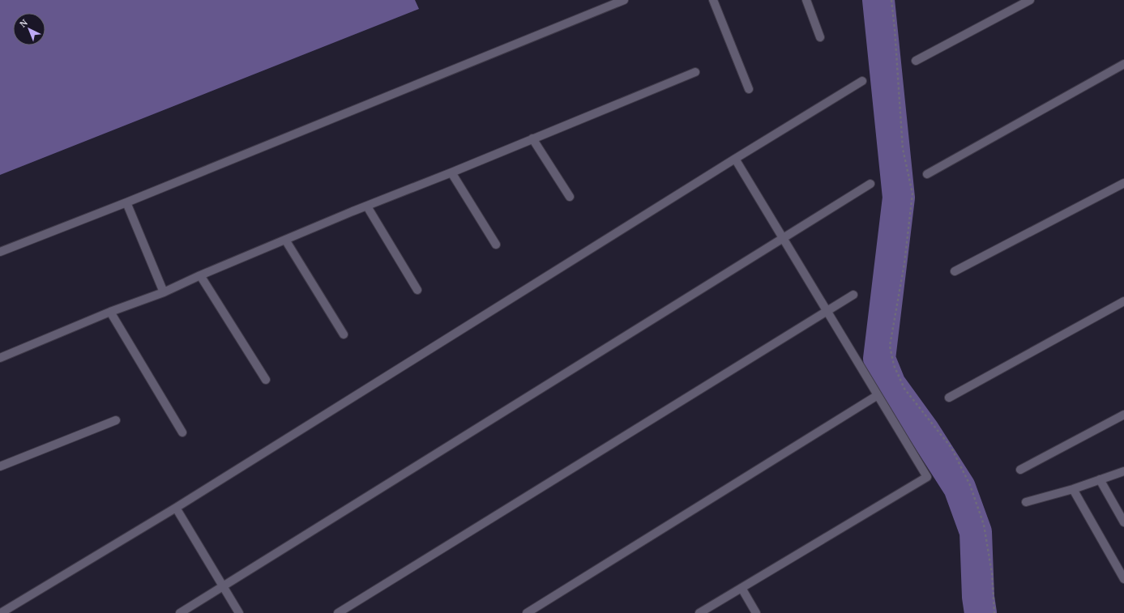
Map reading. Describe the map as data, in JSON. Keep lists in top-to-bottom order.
{
  "north": "top left"
}
